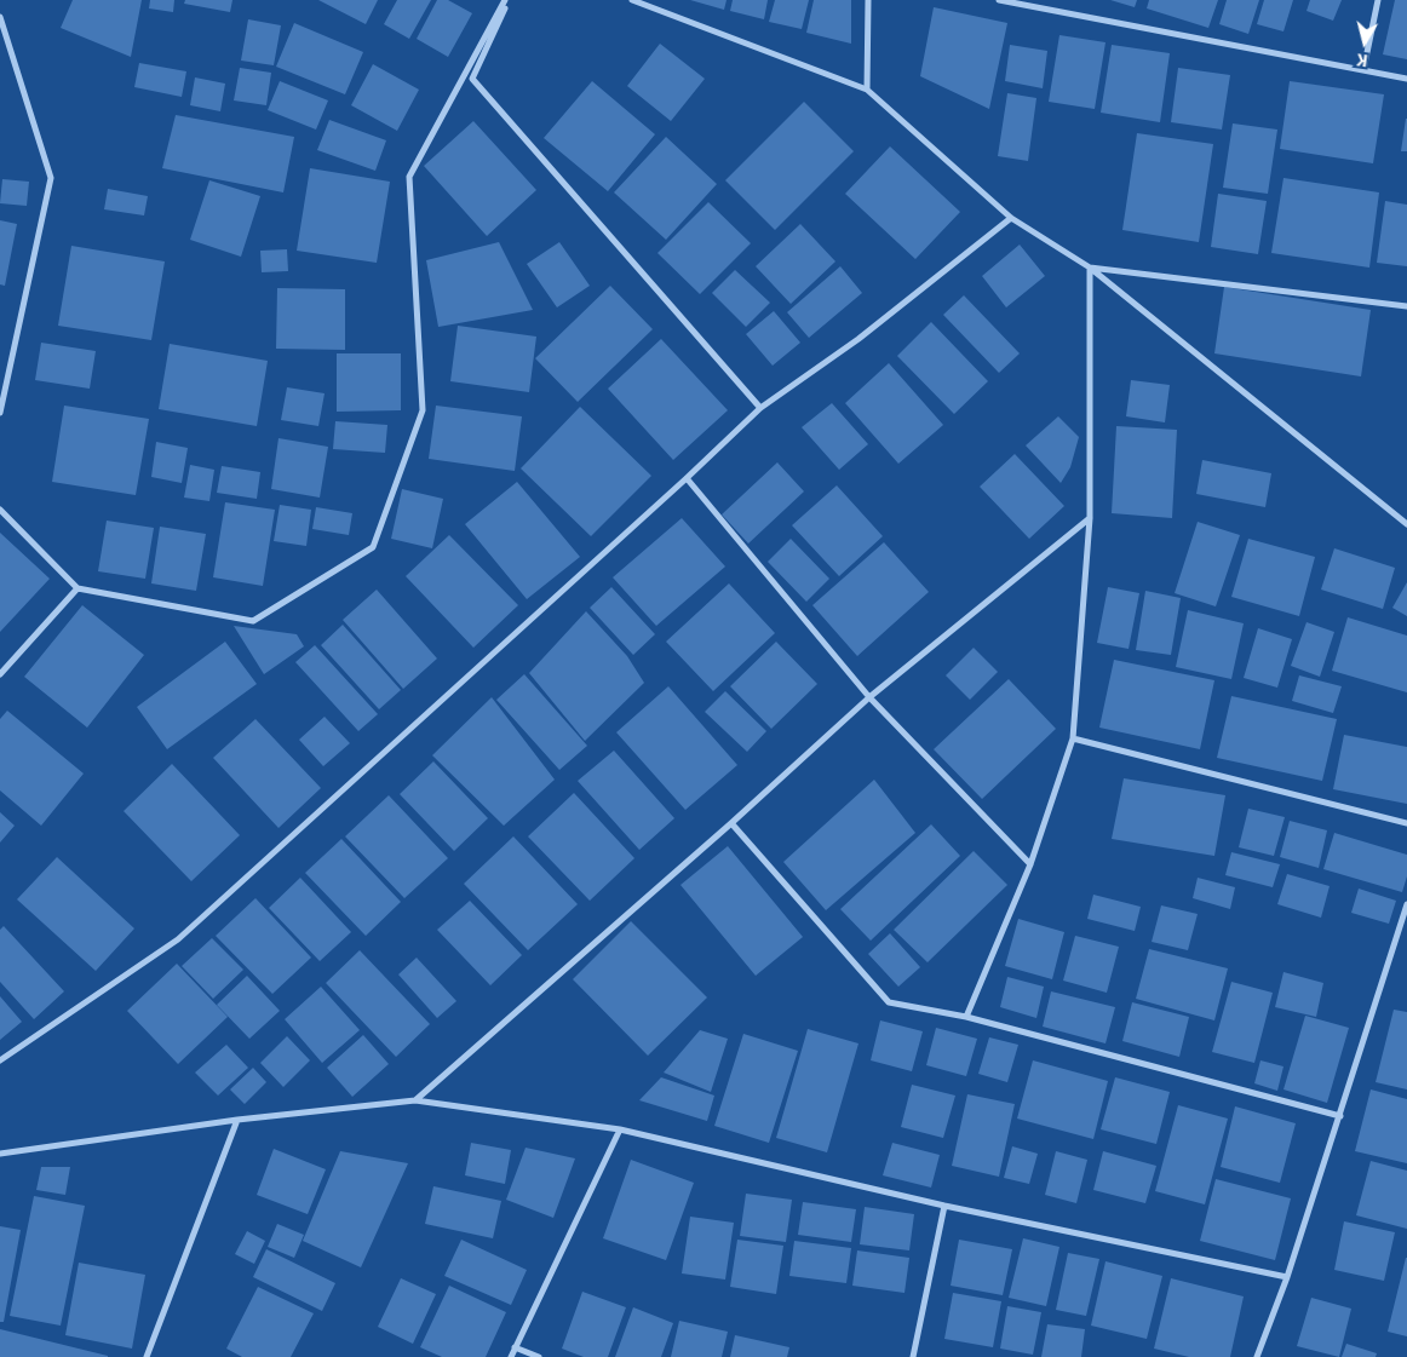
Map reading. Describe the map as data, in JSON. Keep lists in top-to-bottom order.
{
  "north": "bottom"
}
